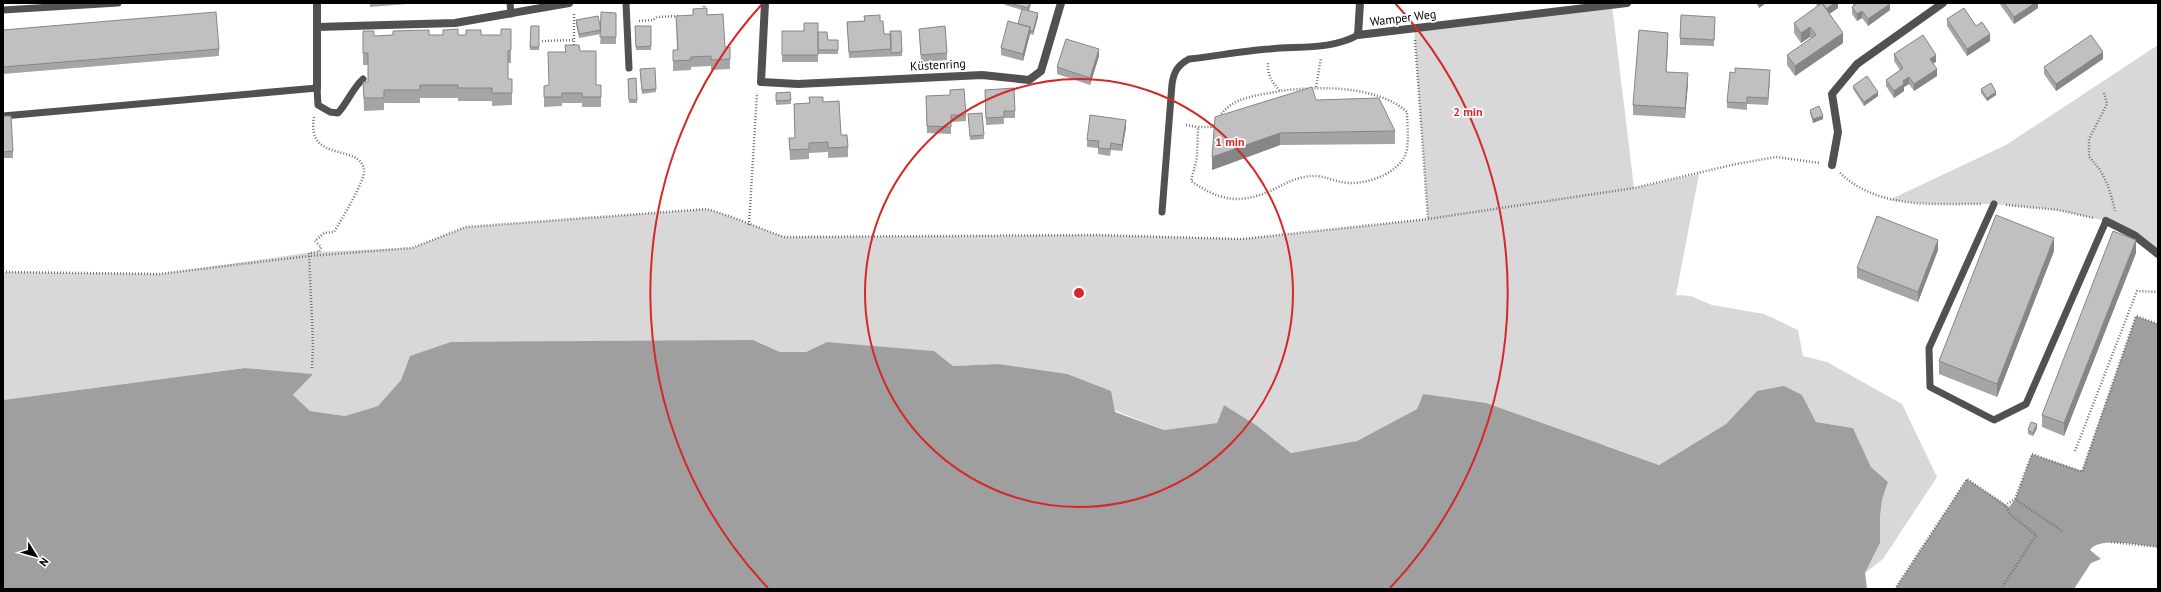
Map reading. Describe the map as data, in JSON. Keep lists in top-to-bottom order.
{
  "streets": {
    "street": ["Wamper Weg", "Küstenring"]
  },
  "north": "bottom right",
  "rings": ["2 min", "1 min"]
}
